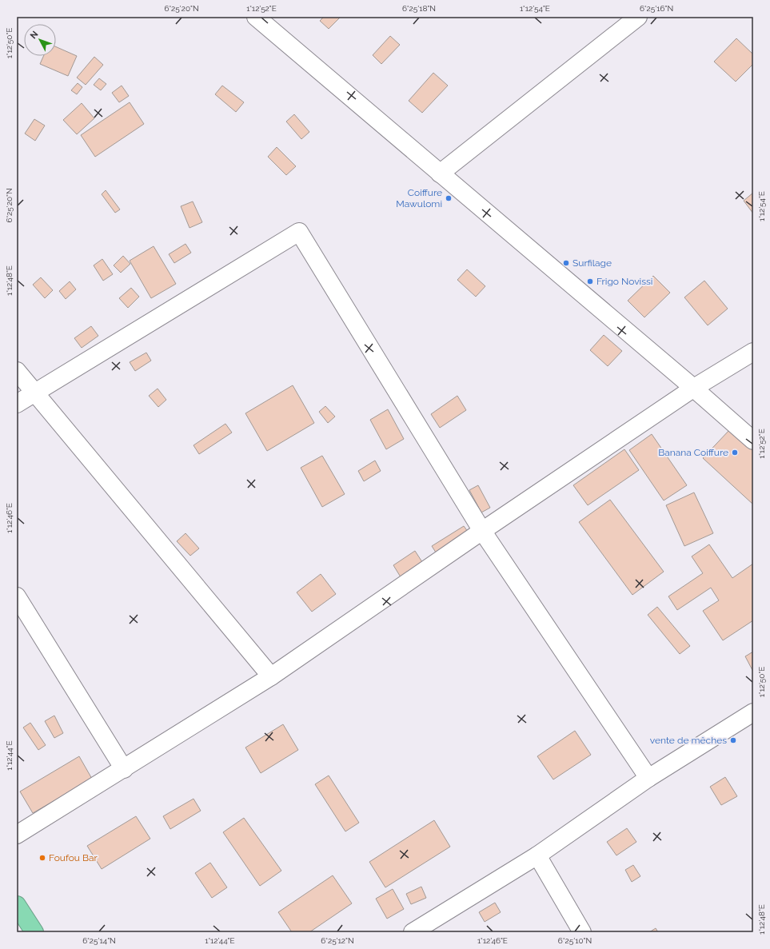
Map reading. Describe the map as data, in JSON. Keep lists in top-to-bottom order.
{
  "places": [
    "Coiffure Mawulomi",
    "Surfilage",
    "Frigo Novissi",
    "Banana Coiffure",
    "vente de mêches",
    "Foufou Bar"
  ],
  "north": "top left",
  "coordinates": [
    "6°25'20\"N",
    "1°12'52\"E",
    "6°25'18\"N",
    "1°12'54\"E",
    "6°25'16\"N",
    "1°12'50\"E",
    "1°12'48\"E",
    "1°12'46\"E",
    "1°12'44\"E",
    "6°25'14\"N",
    "6°25'12\"N",
    "6°25'10\"N"
  ]
}
